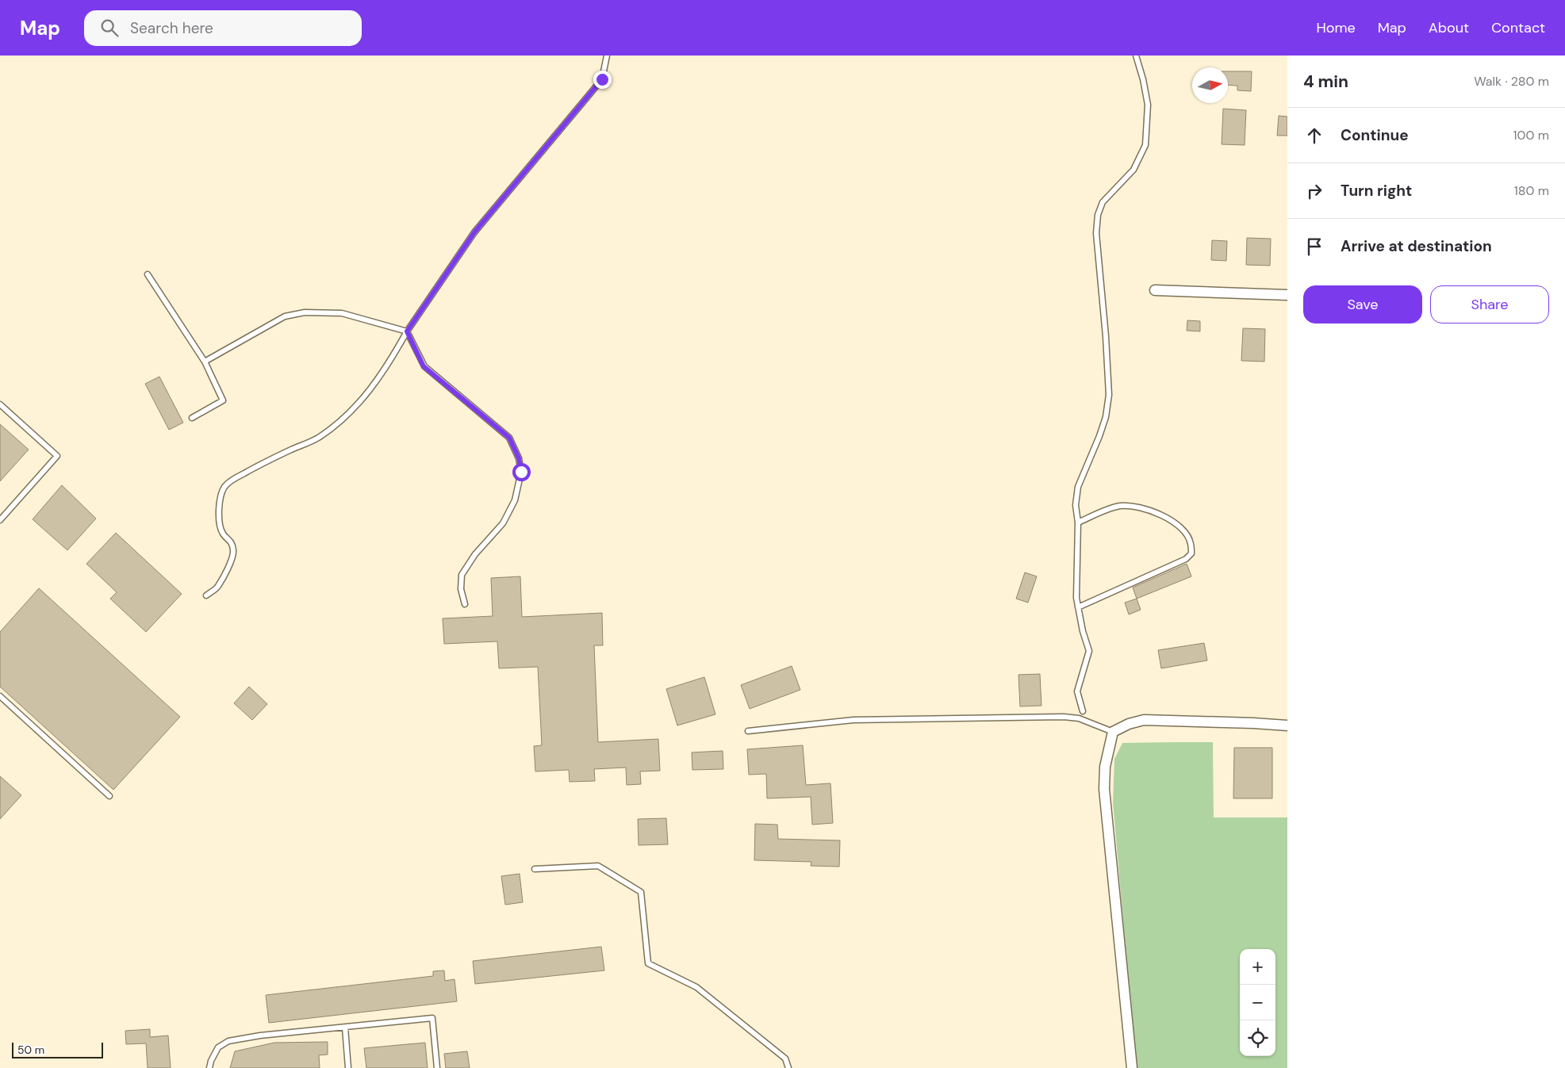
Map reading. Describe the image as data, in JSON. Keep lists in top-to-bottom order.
{
  "scale_bar": "50 m",
  "north": "right",
  "page": {
    "header": "Map",
    "search": "Search here",
    "nav": [
      "Home",
      "Map",
      "About",
      "Contact"
    ],
    "heading": ["4 min", "Walk · 280 m"],
    "list": [
      ["Continue", "100 m"],
      ["Turn right", "180 m"],
      "Arrive at destination"
    ],
    "buttons": ["Save", "Share"],
    "map_buttons": ["+", "−"],
    "scale": "50 m"
  }
}
